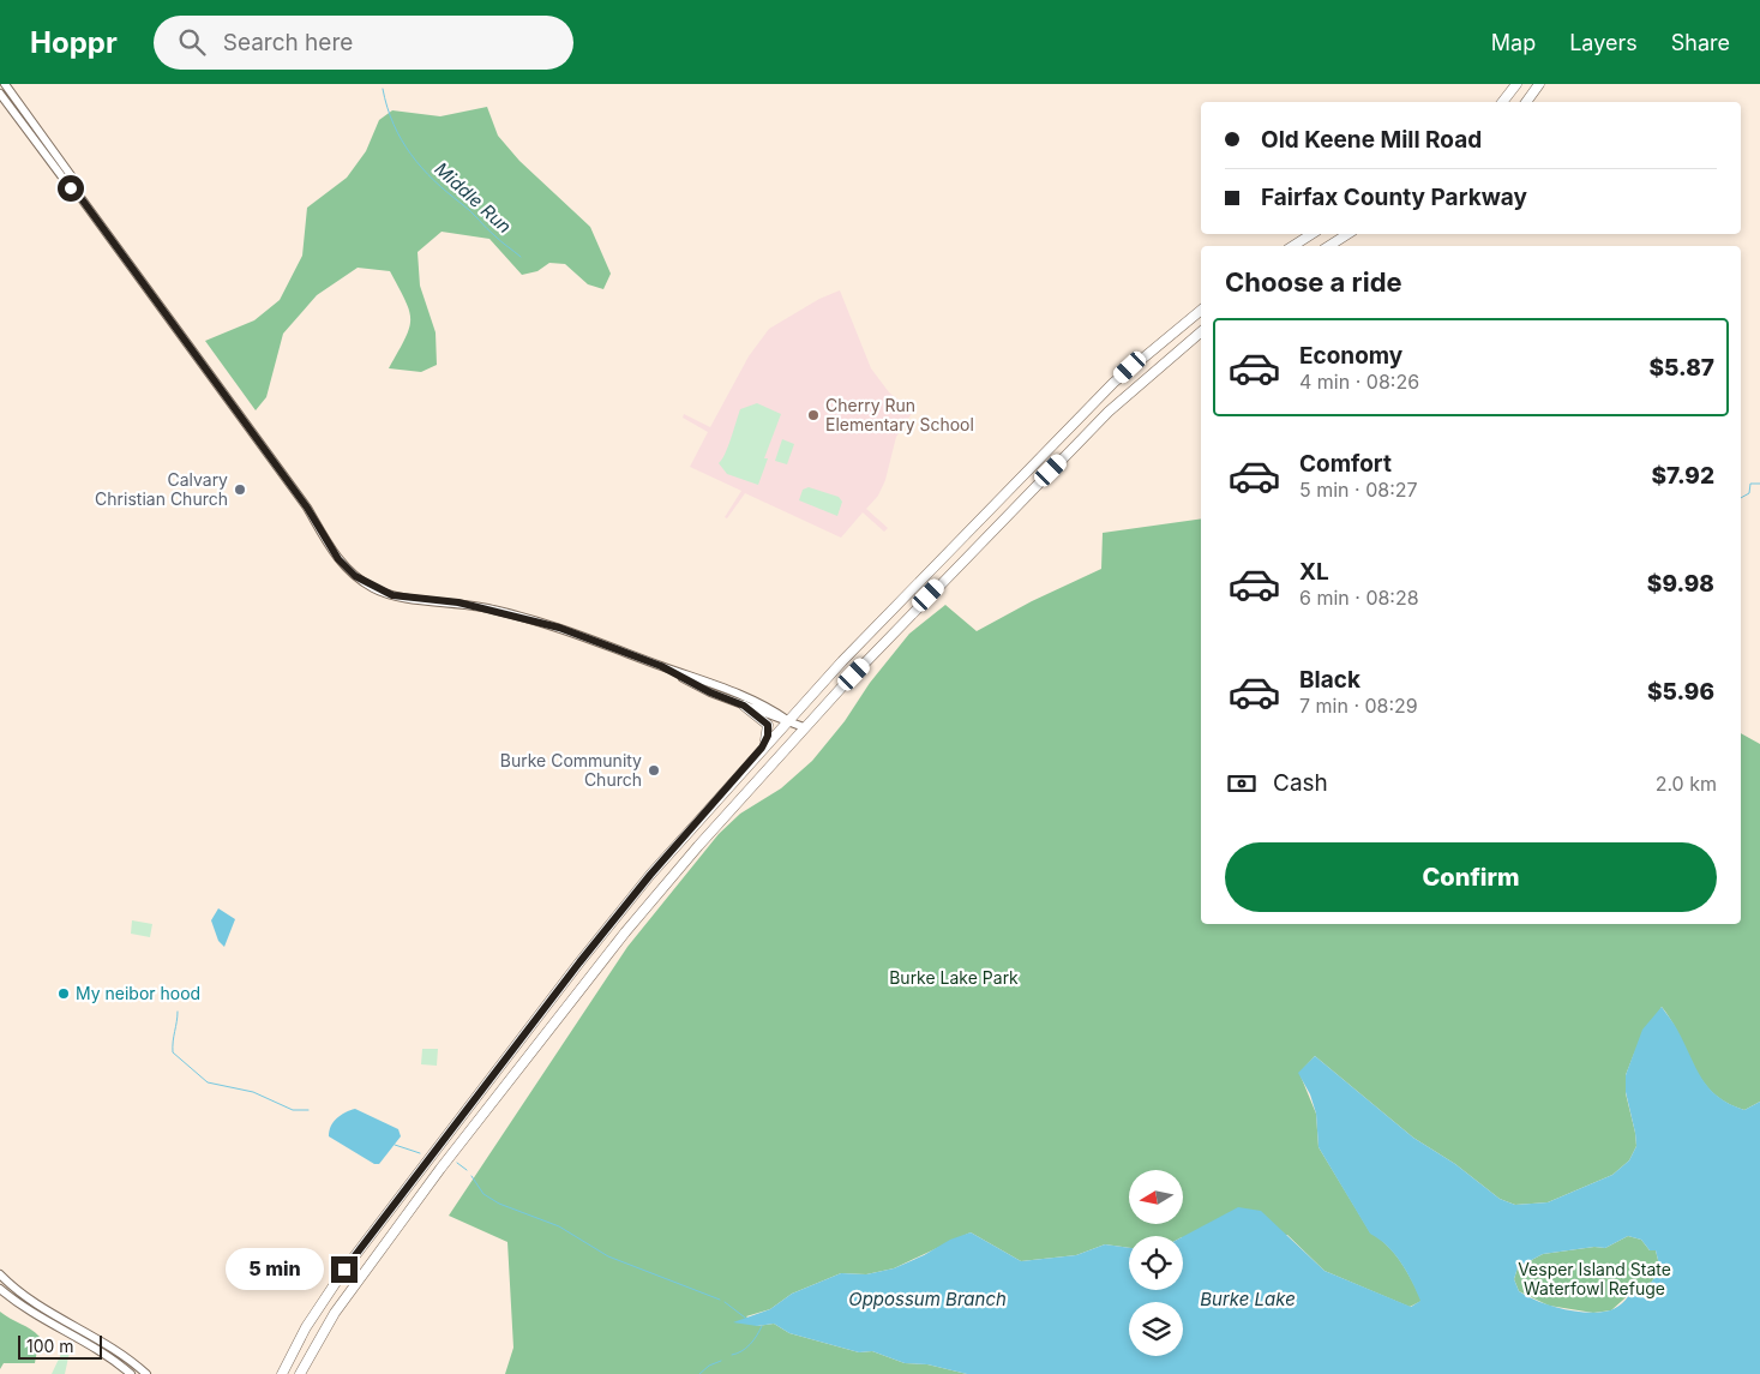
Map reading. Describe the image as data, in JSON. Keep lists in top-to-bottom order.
{
  "water": ["Middle Run", "Oppossum Branch", "Burke Lake"],
  "parks": ["Burke Lake Park", "Vesper Island State Waterfowl Refuge"],
  "places": [
    "Cherry Run Elementary School",
    "Calvary Christian Church",
    "Burke Community Church",
    "My neibor hood"
  ],
  "scale_bar": "100 m",
  "north": "left",
  "page": {
    "header": "Hoppr",
    "search": "Search here",
    "nav": ["Map", "Layers", "Share"],
    "banner": ["Old Keene Mill Road", "Fairfax County Parkway"],
    "heading": "Choose a ride",
    "list": [
      {
        "name": "Economy",
        "note": "4 min · 08:26",
        "value": "$5.87"
      },
      {
        "name": "Comfort",
        "note": "5 min · 08:27",
        "value": "$7.92"
      },
      {
        "name": "XL",
        "note": "6 min · 08:28",
        "value": "$9.98"
      },
      {
        "name": "Black",
        "note": "7 min · 08:29",
        "value": "$5.96"
      }
    ],
    "pay": ["Cash", "2.0 km"],
    "buttons": "Confirm",
    "bubble": "5 min",
    "scale": "100 m"
  }
}
